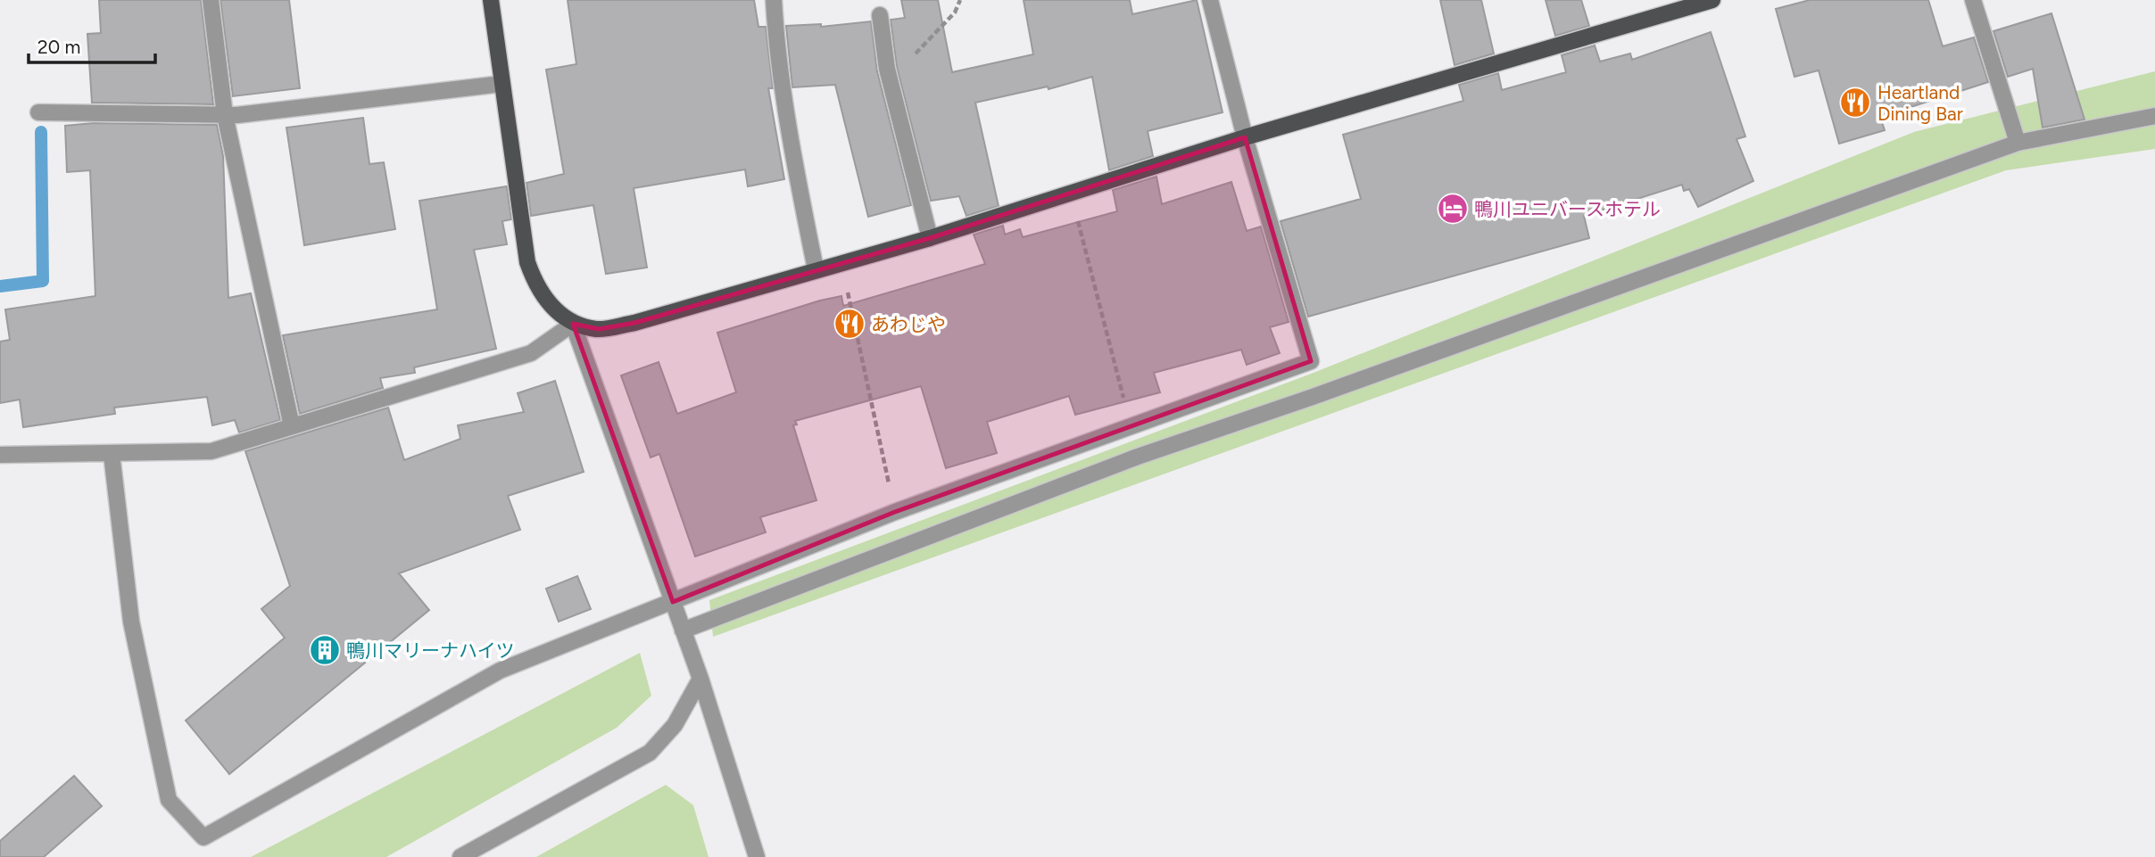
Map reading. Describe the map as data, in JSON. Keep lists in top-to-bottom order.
{
  "places": {
    "restaurant": ["Heartland Dining Bar", "あわじや"],
    "hotel": ["鴨川ユニバースホテル"],
    "building": ["鴨川マリーナハイツ"]
  },
  "scale_bar": "20 m"
}
